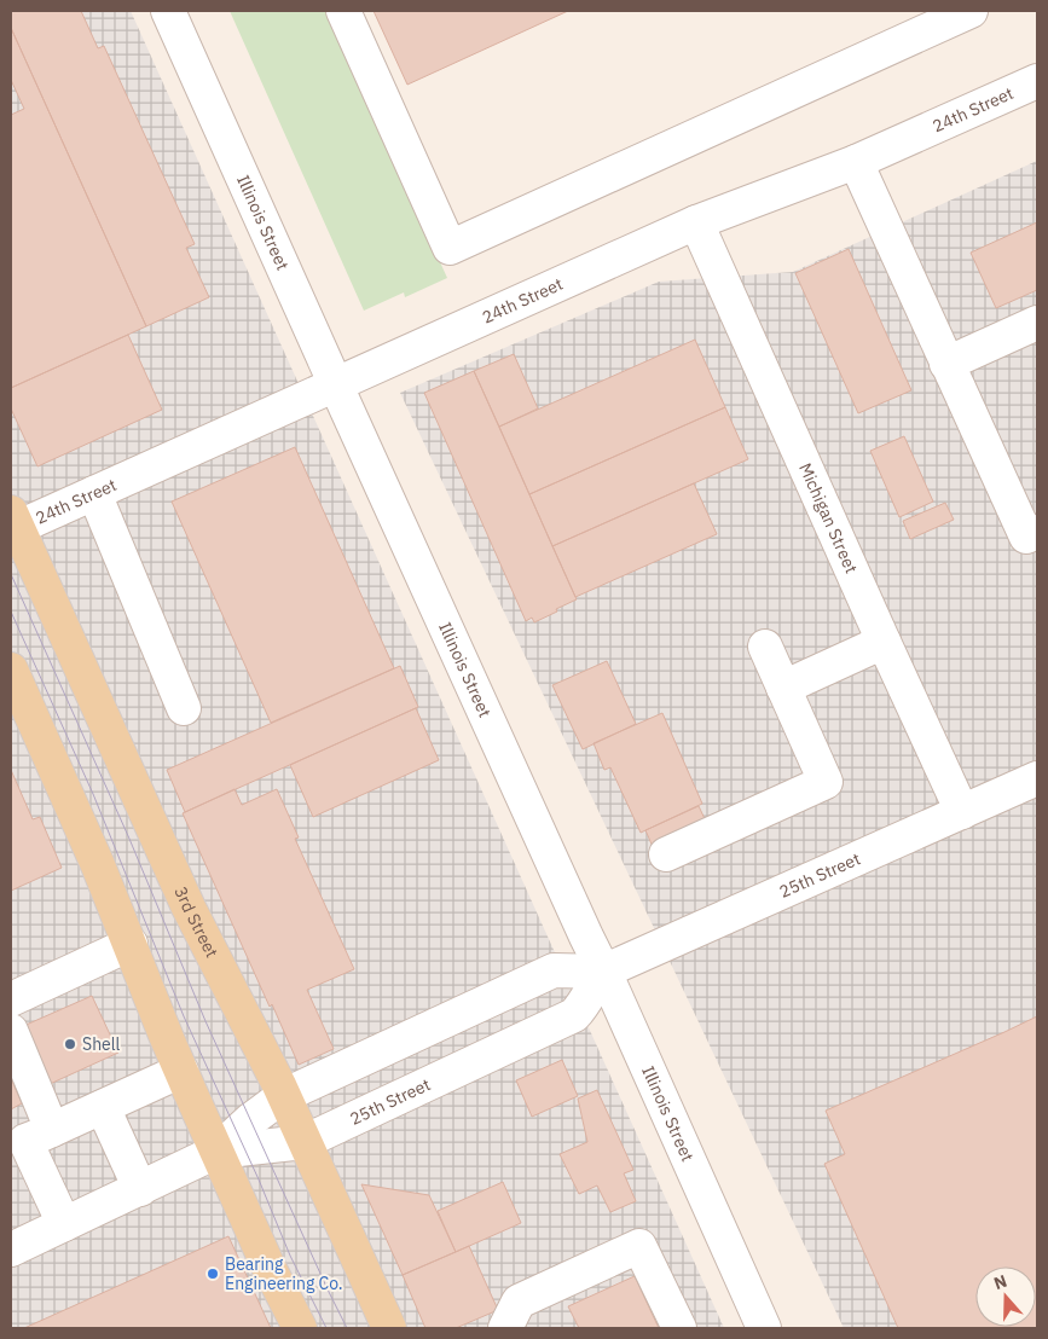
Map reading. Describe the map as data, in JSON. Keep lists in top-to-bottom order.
{
  "streets": {
    "main road": ["3rd Street"],
    "street": [
      "24th Street",
      "Illinois Street",
      "Michigan Street",
      "25th Street"
    ]
  },
  "crossings": [
    ["24th Street", "Illinois Street"],
    ["24th Street", "Michigan Street"],
    ["24th Street", "3rd Street"],
    ["Illinois Street", "25th Street"],
    ["Michigan Street", "25th Street"],
    ["25th Street", "3rd Street"]
  ],
  "places": ["Shell", "Bearing Engineering Co."],
  "north": "top"
}
